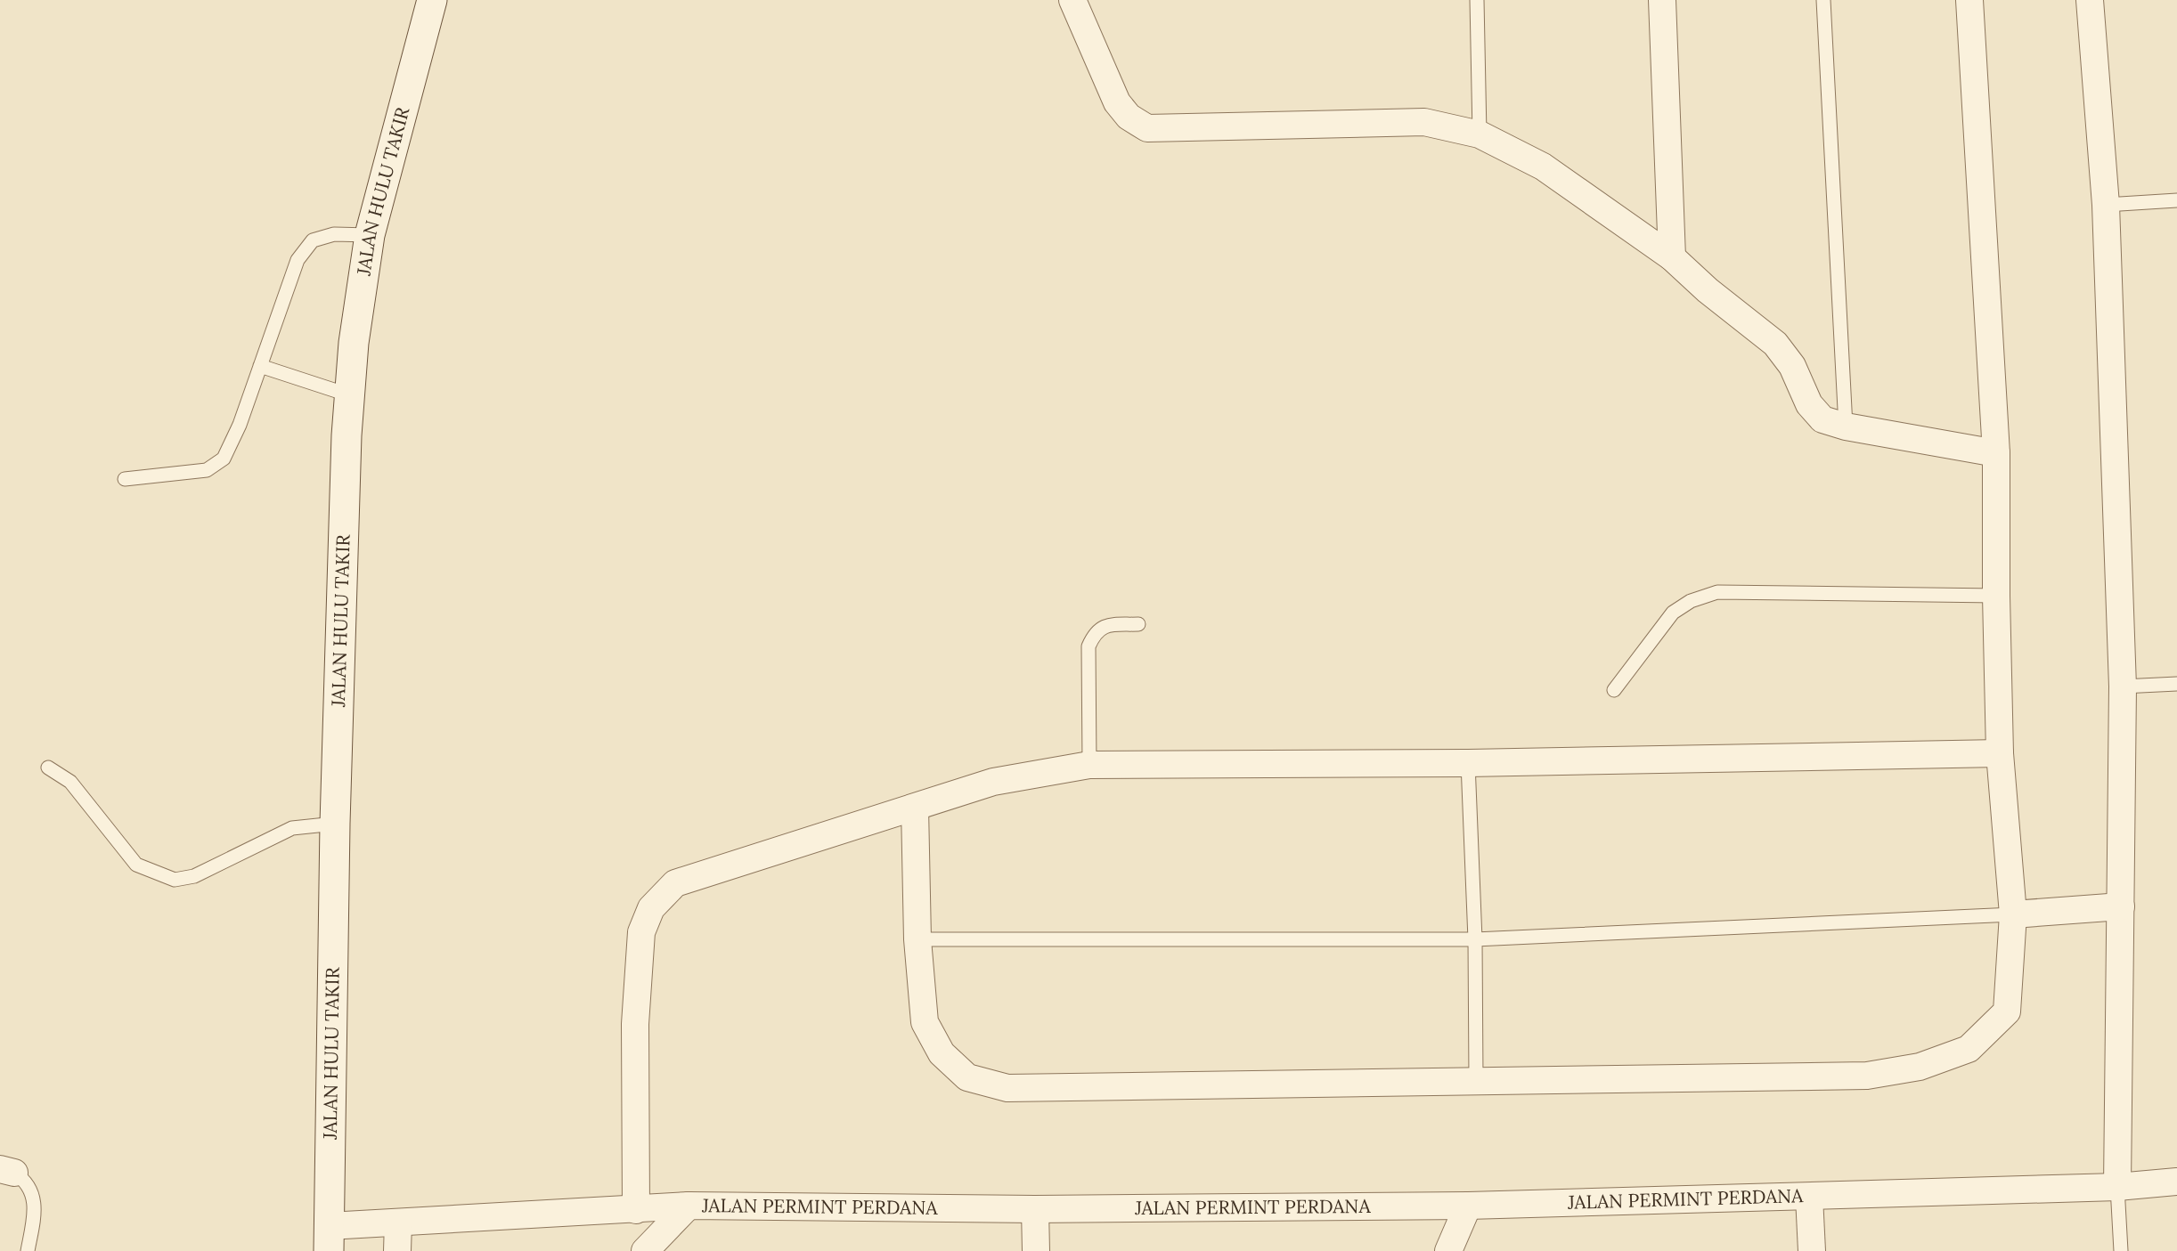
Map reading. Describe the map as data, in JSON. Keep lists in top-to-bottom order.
{
  "streets": {
    "street": ["JALAN HULU TAKIR", "JALAN PERMINT PERDANA"]
  },
  "crossings": [
    ["JALAN HULU TAKIR", "JALAN PERMINT PERDANA"]
  ]
}
